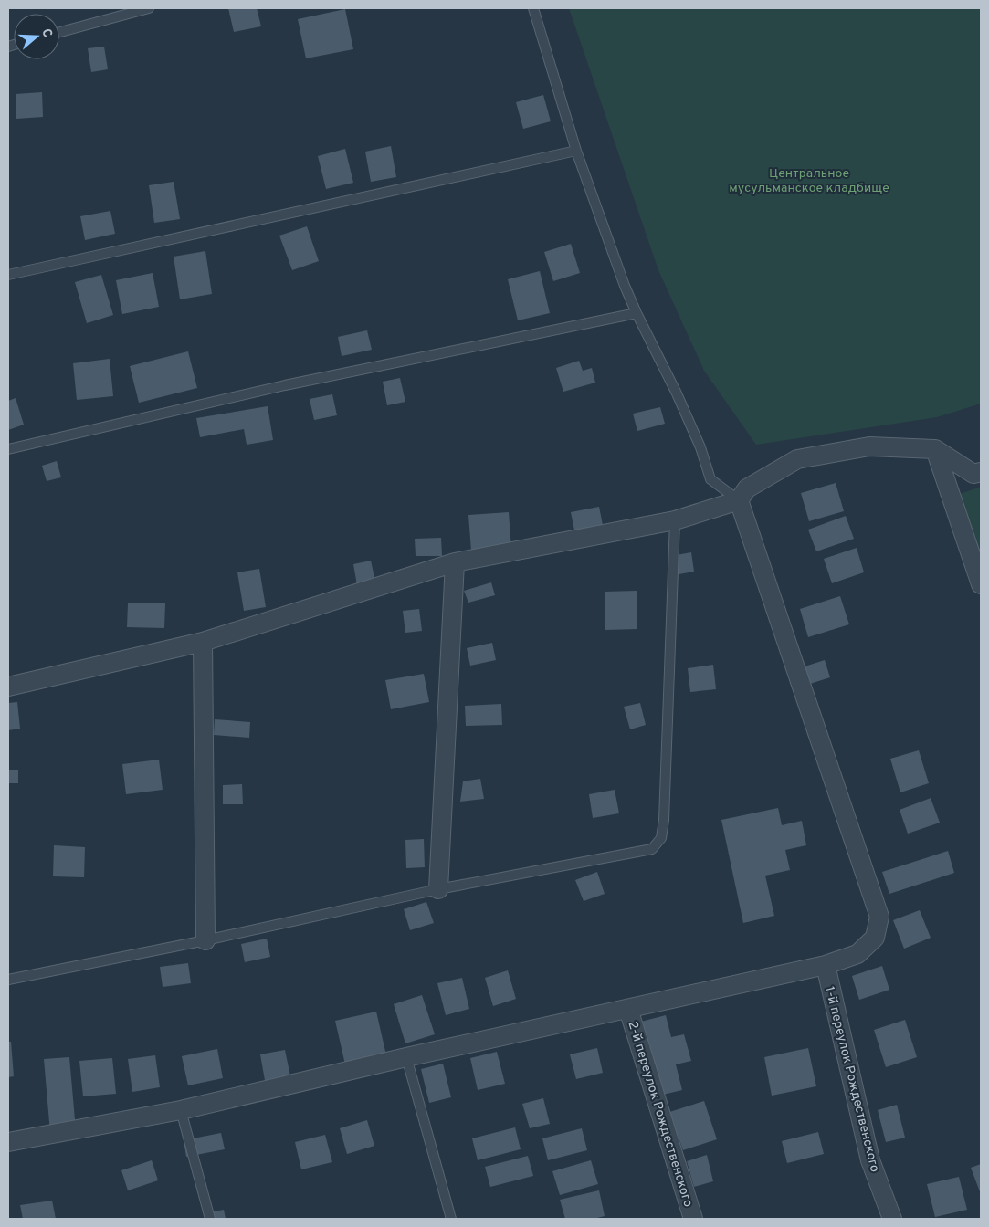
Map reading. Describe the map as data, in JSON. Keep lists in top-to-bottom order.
{
  "streets": {
    "street": ["1-й переулок Рождественского", "2-й переулок Рождественского"]
  },
  "parks": ["Центральное мусульманское кладбище"],
  "north": "right"
}
